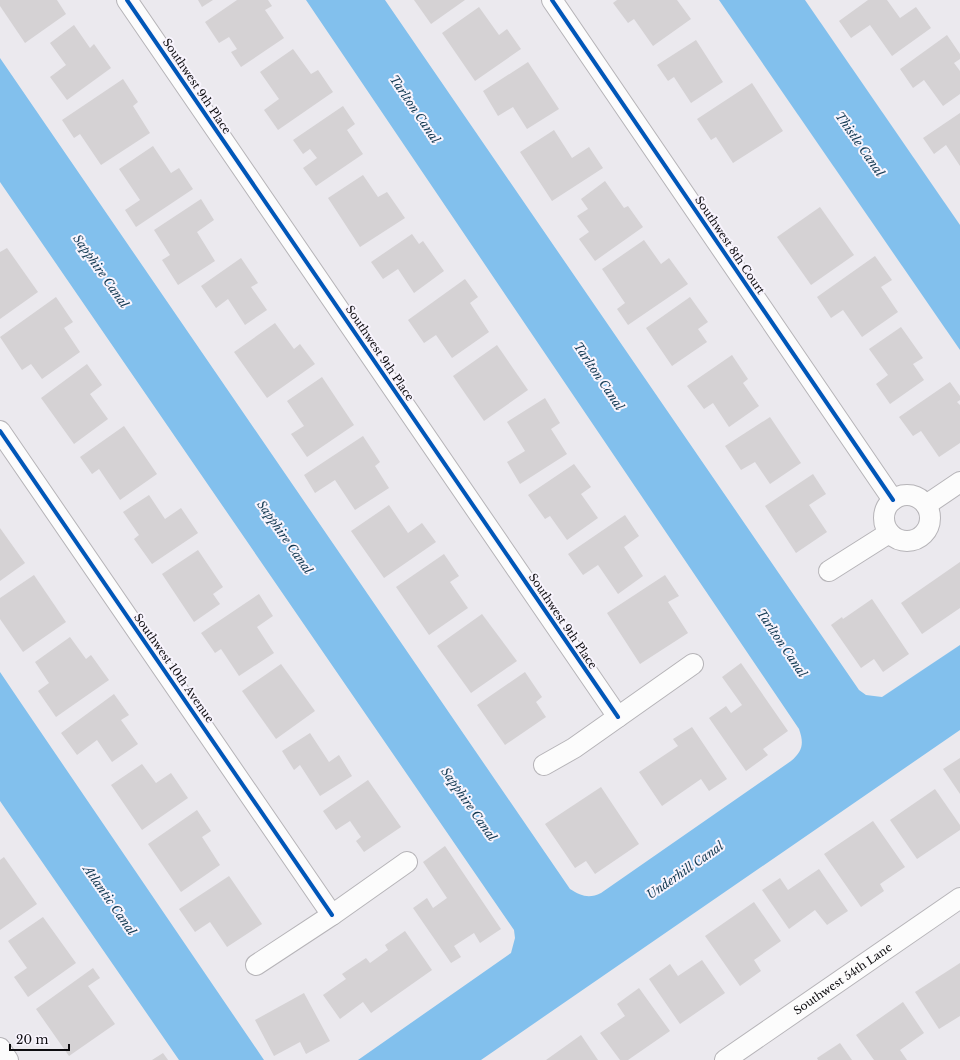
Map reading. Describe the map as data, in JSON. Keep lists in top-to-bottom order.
{
  "streets": {
    "street": [
      "Southwest 9th Place",
      "Southwest 8th Court",
      "Southwest 10th Avenue",
      "Southwest 54th Lane"
    ]
  },
  "water": [
    "Tarlton Canal",
    "Thistle Canal",
    "Sapphire Canal",
    "Underhill Canal",
    "Atlantic Canal"
  ],
  "scale_bar": "20 m"
}
